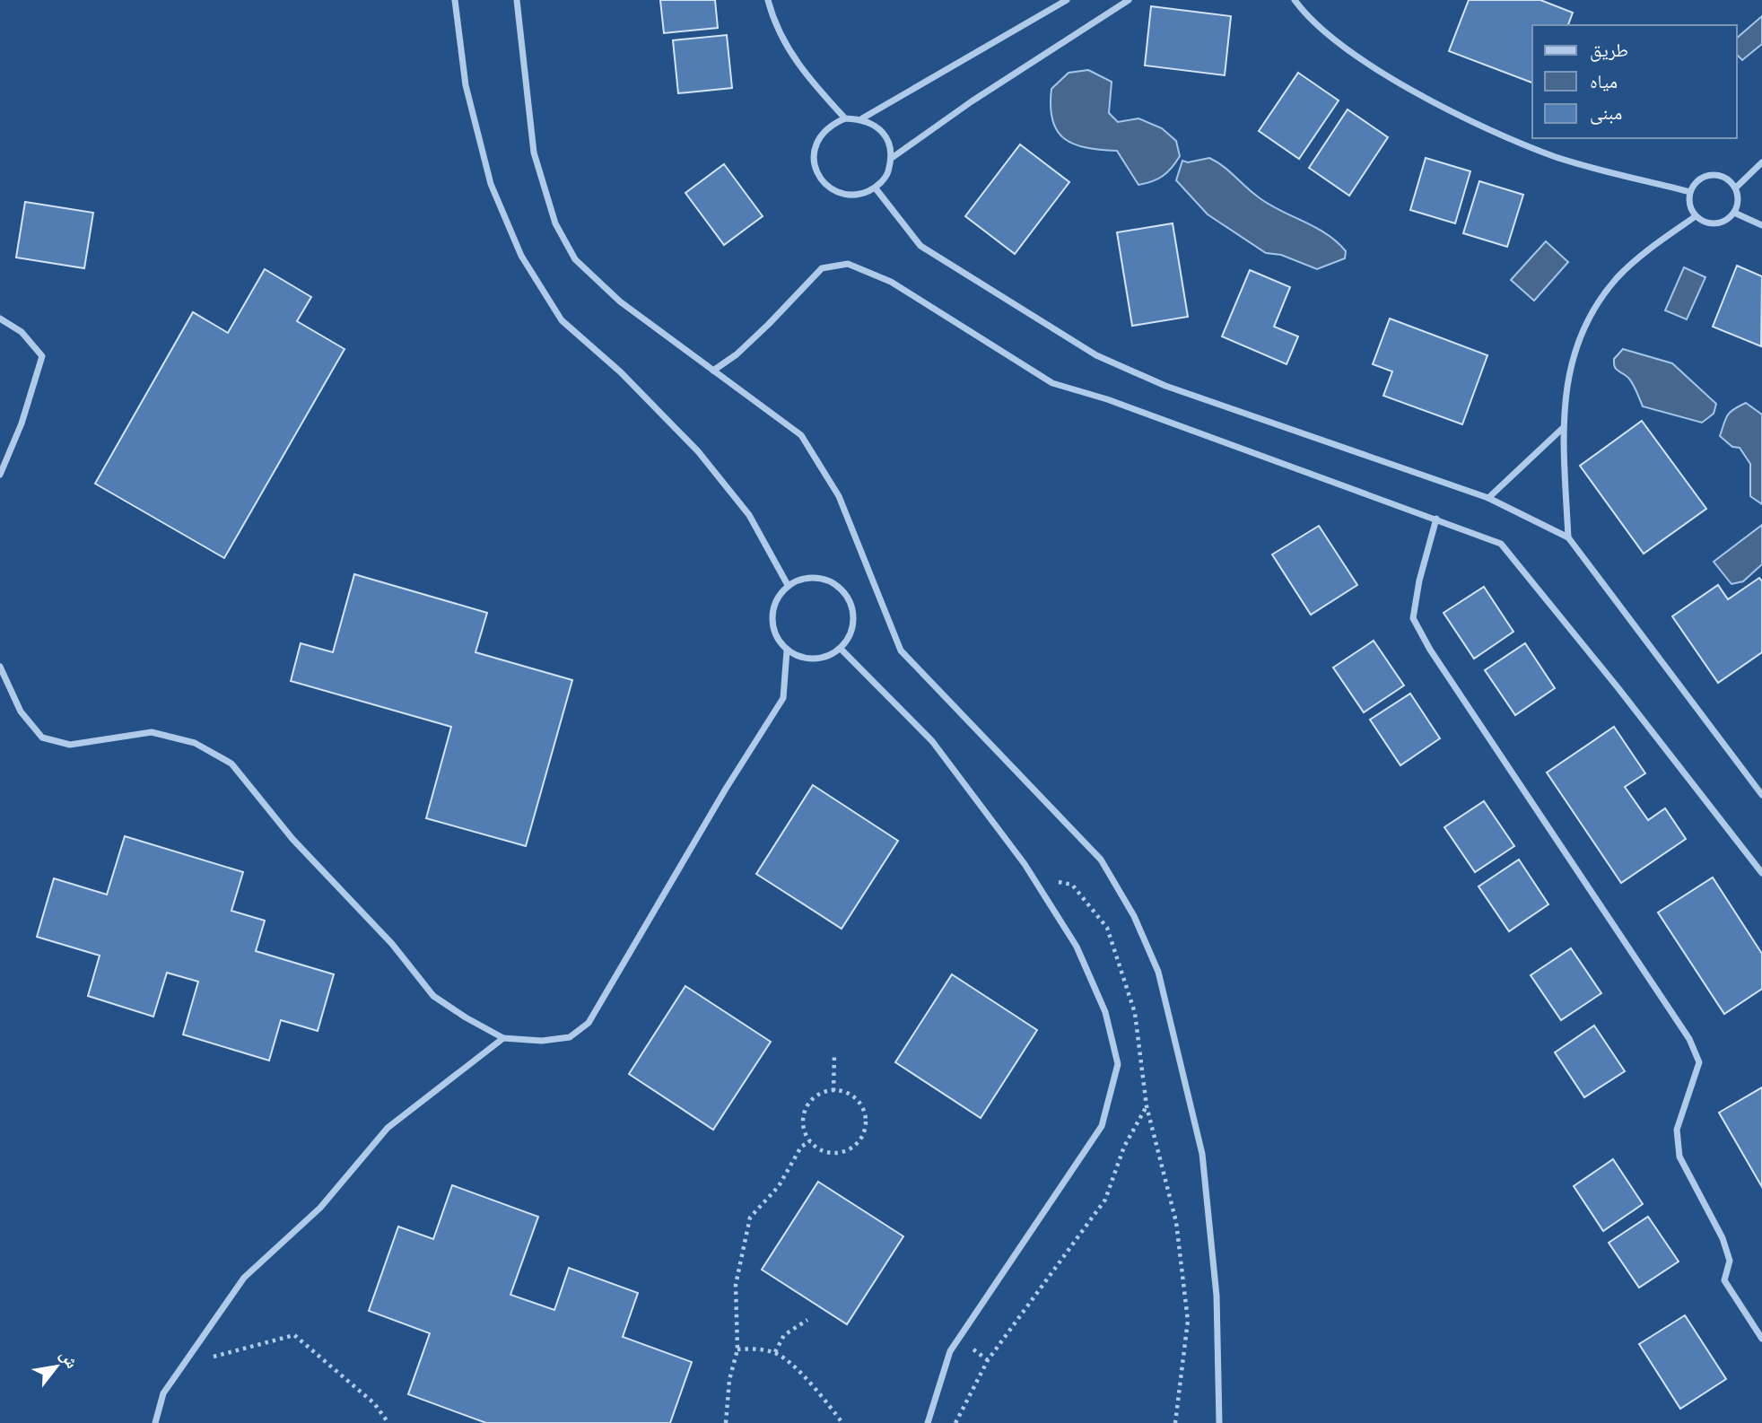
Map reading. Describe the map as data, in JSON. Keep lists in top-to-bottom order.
{
  "legend": ["طريق", "مياه", "مبنى"],
  "north": "top right"
}
